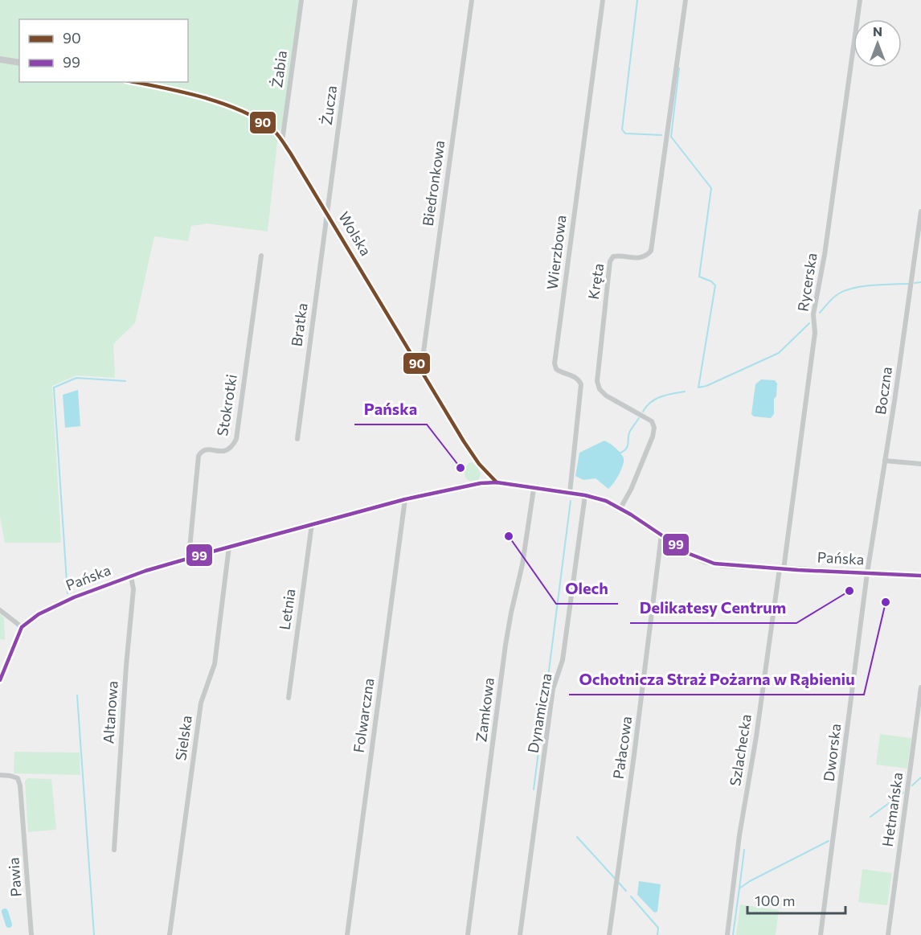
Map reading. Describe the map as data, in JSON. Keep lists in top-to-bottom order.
{
  "streets": {
    "street": [
      "Żabia",
      "Żucza",
      "Biedronkowa",
      "Wolska",
      "Wierzbowa",
      "Kręta",
      "Rycerska",
      "Bratka",
      "Boczna",
      "Stokrotki",
      "Pańska",
      "Letnia",
      "Zamkowa",
      "Altanowa",
      "Dynamiczna",
      "Folwarczna",
      "Sielska",
      "Pałacowa",
      "Szlachecka",
      "Dworska",
      "Hetmańska",
      "Pawia"
    ]
  },
  "crossings": [
    ["Żabia", "Wolska"],
    ["Żucza", "Wolska"],
    ["Żucza", "Bratka"],
    ["Biedronkowa", "Wolska"],
    ["Wolska", "Bratka"],
    ["Wolska", "Pańska"],
    ["Wierzbowa", "Pańska"],
    ["Kręta", "Pańska"],
    ["Rycerska", "Pańska"],
    ["Rycerska", "Szlachecka"],
    ["Boczna", "Pańska"],
    ["Boczna", "Dworska"],
    ["Stokrotki", "Pańska"],
    ["Pańska", "Letnia"],
    ["Pańska", "Zamkowa"],
    ["Pańska", "Altanowa"],
    ["Pańska", "Dynamiczna"],
    ["Pańska", "Folwarczna"],
    ["Pańska", "Sielska"],
    ["Pańska", "Pałacowa"],
    ["Pańska", "Szlachecka"],
    ["Pańska", "Dworska"]
  ],
  "places": [
    "Pańska",
    "Olech",
    "Delikatesy Centrum",
    "Ochotnicza Straż Pożarna w Rąbieniu"
  ],
  "lines": ["transit line 90", "transit line 99"],
  "legend": ["90", "99"],
  "scale_bar": "100 m",
  "north": "top"
}
